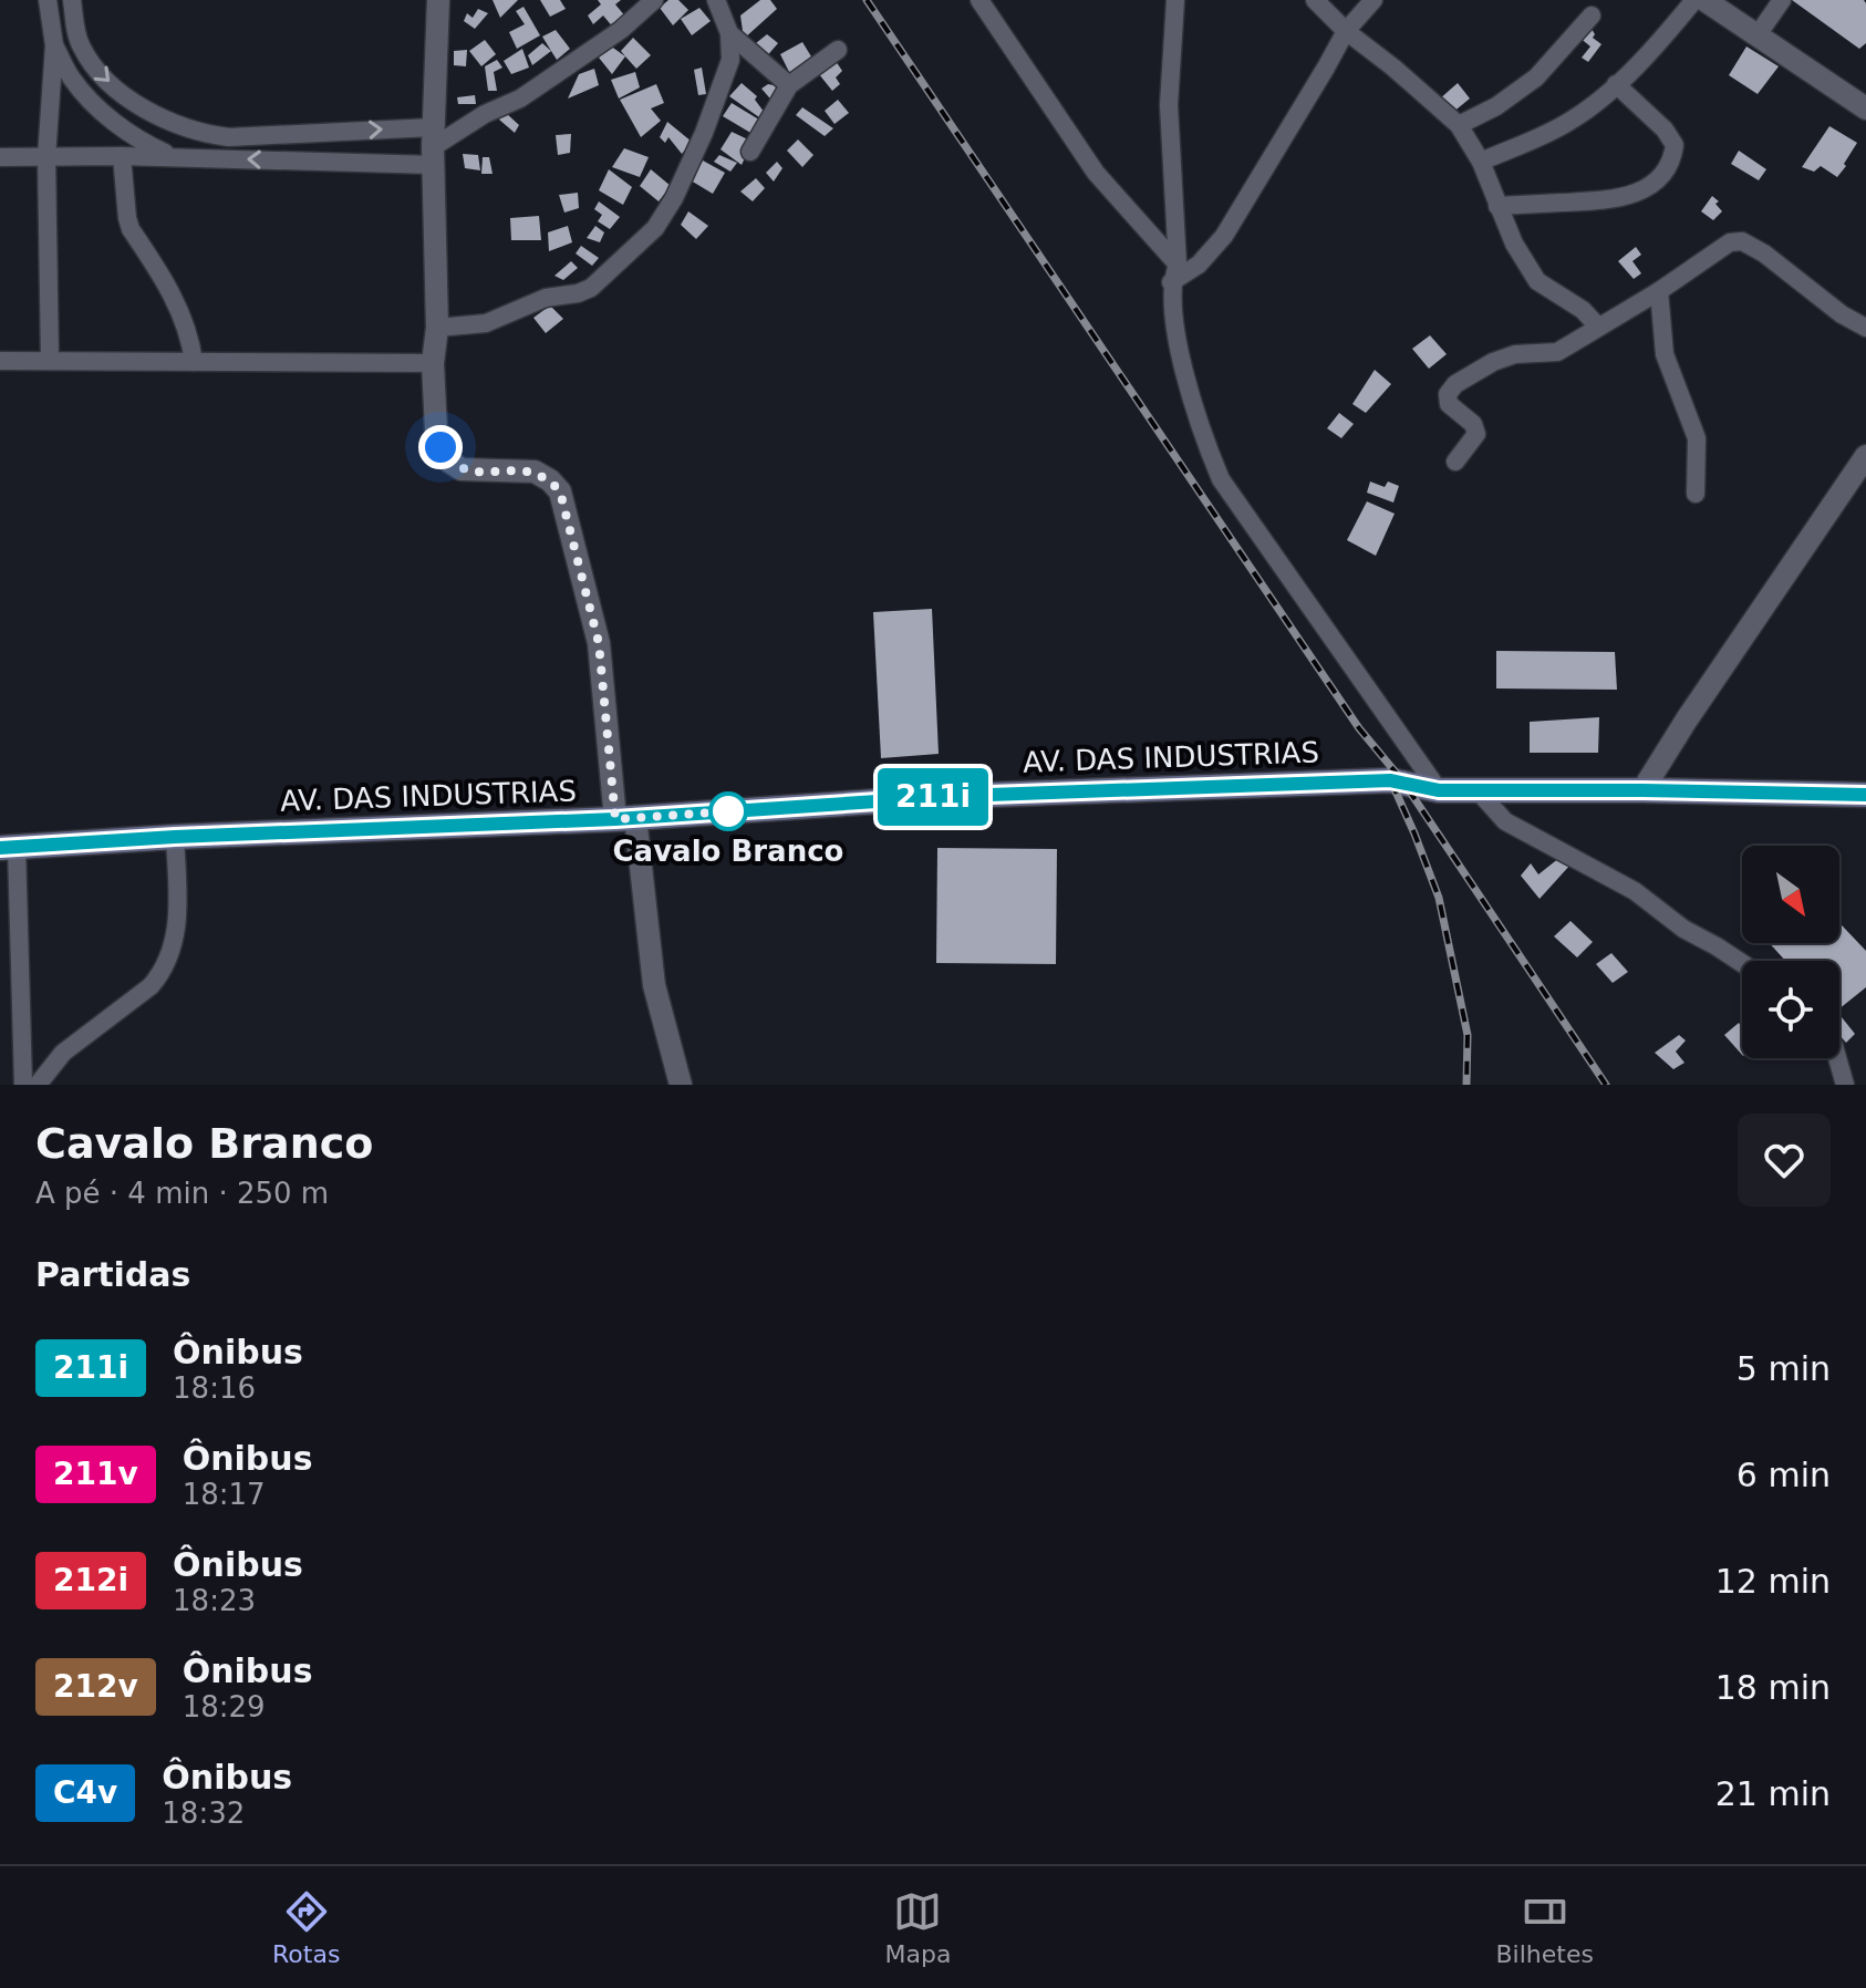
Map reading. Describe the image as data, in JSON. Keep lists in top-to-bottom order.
{
  "streets": {
    "main road": ["AV. DAS INDUSTRIAS"]
  },
  "places": ["Cavalo Branco"],
  "lines": ["bus line 211i"],
  "north": "bottom right",
  "page": {
    "on_map": "211i",
    "heading": [
      ["Cavalo Branco", "A pé · 4 min · 250 m"],
      "Partidas"
    ],
    "list": [
      {
        "mark": "211i",
        "name": "Ônibus",
        "note": "18:16",
        "value": "5 min"
      },
      {
        "mark": "211v",
        "name": "Ônibus",
        "note": "18:17",
        "value": "6 min"
      },
      {
        "mark": "212i",
        "name": "Ônibus",
        "note": "18:23",
        "value": "12 min"
      },
      {
        "mark": "212v",
        "name": "Ônibus",
        "note": "18:29",
        "value": "18 min"
      },
      {
        "mark": "C4v",
        "name": "Ônibus",
        "note": "18:32",
        "value": "21 min"
      }
    ],
    "tabs": ["Rotas", "Mapa", "Bilhetes"]
  }
}
